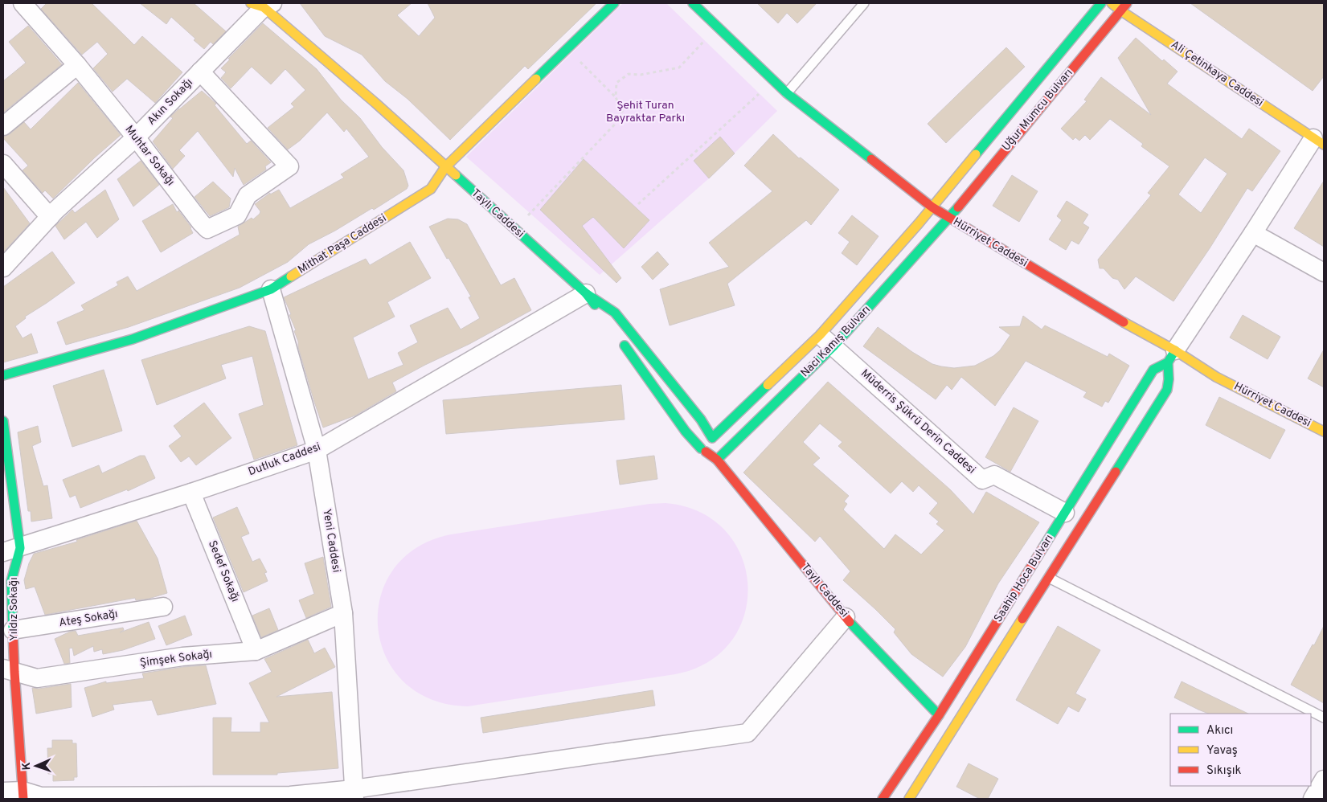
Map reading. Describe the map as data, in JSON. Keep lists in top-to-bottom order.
{
  "streets": {
    "street": [
      "Ali Çetinkaya Caddesi",
      "Akın Sokağı",
      "Uğur Mumcu Bulvarı",
      "Muhtar Sokağı",
      "Taylı Caddesi",
      "Hürriyet Caddesi",
      "Mithat Paşa Caddesi",
      "Naci Kamış Bulvarı",
      "Müderris Şükrü Derin Caddesi",
      "Dutluk Caddesi",
      "Yeni Caddesi",
      "Sedef Sokağı",
      "Saahip Hoca Bulvarı",
      "Yıldız Sokağı",
      "Ateş Sokağı",
      "Şimşek Sokağı"
    ]
  },
  "crossings": [
    ["Ali Çetinkaya Caddesi", "Uğur Mumcu Bulvarı"],
    ["Akın Sokağı", "Muhtar Sokağı"],
    ["Akın Sokağı", "Taylı Caddesi"],
    ["Uğur Mumcu Bulvarı", "Hürriyet Caddesi"],
    ["Uğur Mumcu Bulvarı", "Naci Kamış Bulvarı"],
    ["Taylı Caddesi", "Mithat Paşa Caddesi"],
    ["Taylı Caddesi", "Naci Kamış Bulvarı"],
    ["Taylı Caddesi", "Dutluk Caddesi"],
    ["Taylı Caddesi", "Saahip Hoca Bulvarı"],
    ["Hürriyet Caddesi", "Naci Kamış Bulvarı"],
    ["Hürriyet Caddesi", "Saahip Hoca Bulvarı"],
    ["Mithat Paşa Caddesi", "Yeni Caddesi"],
    ["Naci Kamış Bulvarı", "Müderris Şükrü Derin Caddesi"],
    ["Müderris Şükrü Derin Caddesi", "Saahip Hoca Bulvarı"],
    ["Dutluk Caddesi", "Yeni Caddesi"],
    ["Dutluk Caddesi", "Sedef Sokağı"],
    ["Dutluk Caddesi", "Yıldız Sokağı"],
    ["Yeni Caddesi", "Şimşek Sokağı"],
    ["Sedef Sokağı", "Şimşek Sokağı"],
    ["Yıldız Sokağı", "Ateş Sokağı"],
    ["Yıldız Sokağı", "Şimşek Sokağı"]
  ],
  "parks": ["Şehit Turan Bayraktar Parkı"],
  "legend": ["Akıcı", "Yavaş", "Sıkışık"],
  "north": "left"
}
